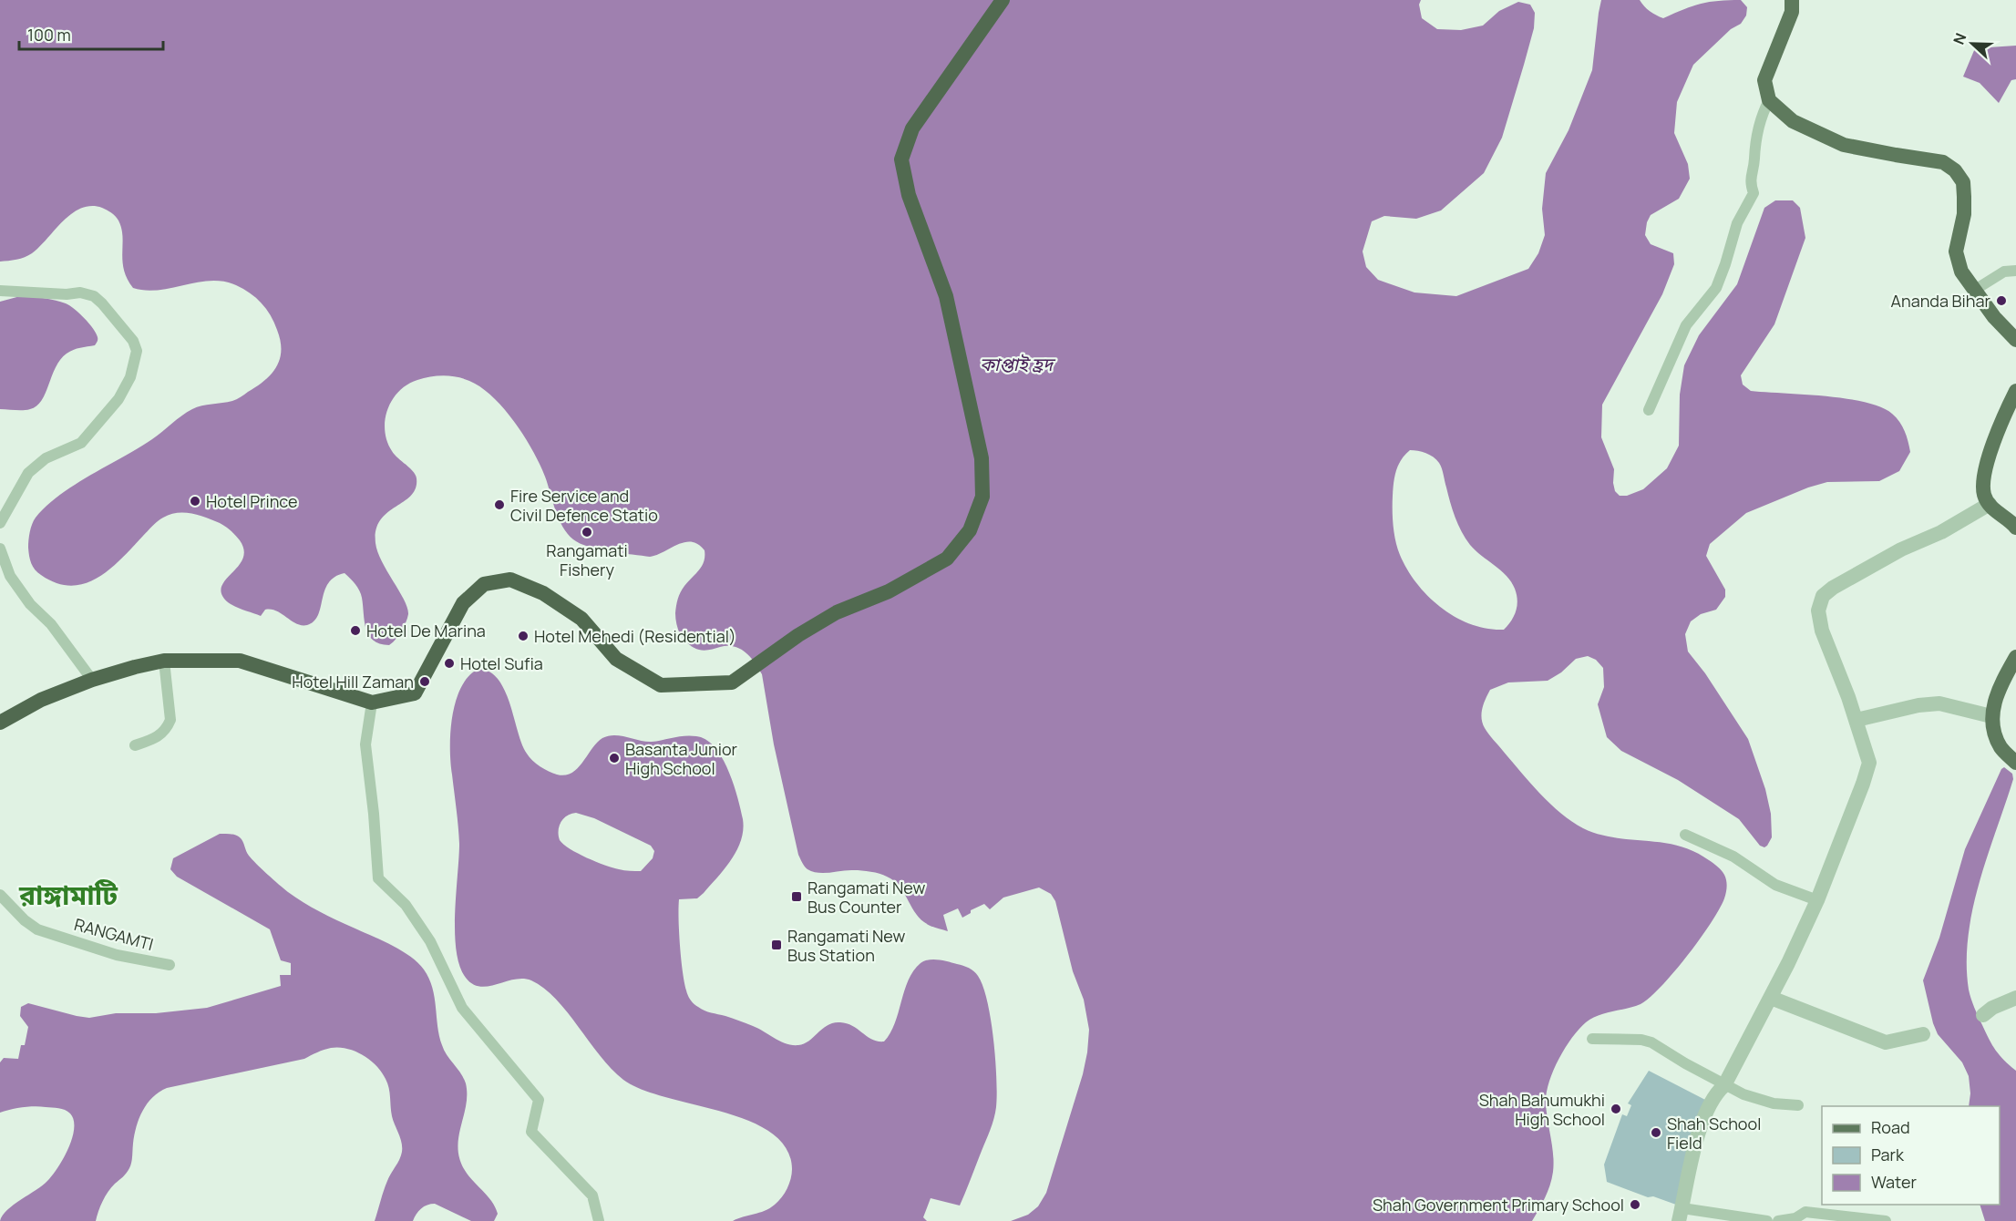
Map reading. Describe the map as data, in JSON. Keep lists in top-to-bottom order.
{
  "streets": {
    "street": ["RANGAMTI"]
  },
  "districts": ["রাঙ্গামাটি"],
  "water": ["কাপ্তাই হ্রদ"],
  "places": {
    "other": [
      "Ananda Bihar",
      "Hotel Prince",
      "Fire Service and Civil Defence Statio",
      "Rangamati Fishery",
      "Hotel De Marina",
      "Hotel Mehedi (Residential)",
      "Hotel Sufia",
      "Hotel Hill Zaman",
      "Basanta Junior High School",
      "Shah Bahumukhi High School",
      "Shah School Field",
      "Shah Government Primary School"
    ],
    "transit": ["Rangamati New Bus Counter", "Rangamati New Bus Station"]
  },
  "legend": ["Road", "Park", "Water"],
  "scale_bar": "100 m",
  "north": "left"
}
